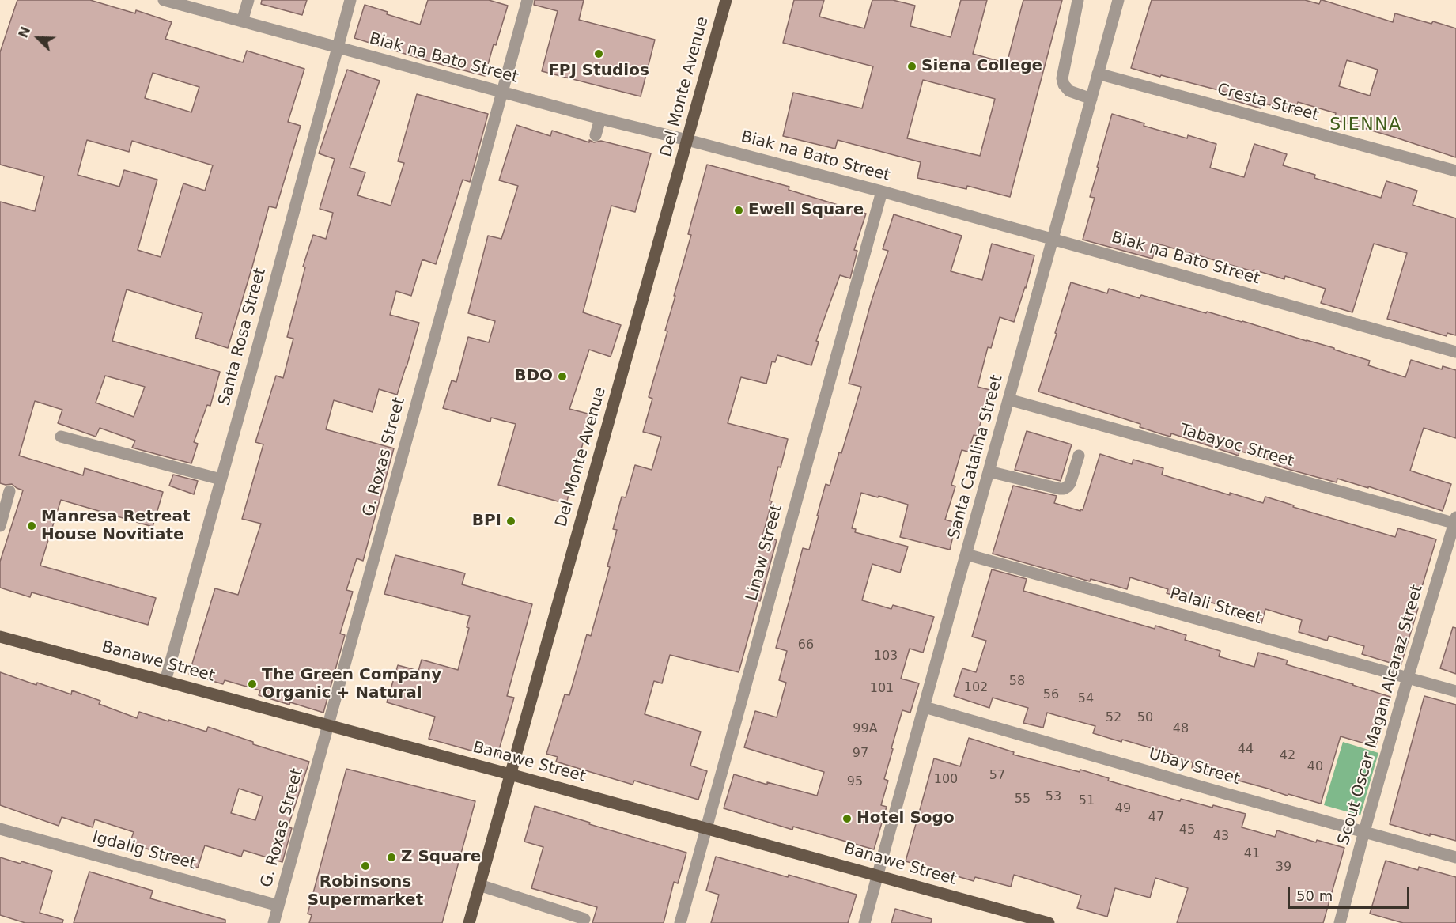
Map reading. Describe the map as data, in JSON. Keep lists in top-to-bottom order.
{
  "streets": {
    "main road": ["Del Monte Avenue", "Banawe Street"],
    "street": [
      "Biak na Bato Street",
      "Cresta Street",
      "Santa Rosa Street",
      "Tabayoc Street",
      "G. Roxas Street",
      "Santa Catalina Street",
      "Linaw Street",
      "Palali Street",
      "Scout Oscar Magan Alcaraz Street",
      "Ubay Street",
      "Igdalig Street"
    ]
  },
  "crossings": [
    ["Biak na Bato Street", "Del Monte Avenue"],
    ["Biak na Bato Street", "Santa Rosa Street"],
    ["Biak na Bato Street", "G. Roxas Street"],
    ["Biak na Bato Street", "Santa Catalina Street"],
    ["Biak na Bato Street", "Linaw Street"],
    ["Del Monte Avenue", "Banawe Street"],
    ["Cresta Street", "Santa Catalina Street"],
    ["Santa Rosa Street", "Banawe Street"],
    ["Tabayoc Street", "Santa Catalina Street"],
    ["Tabayoc Street", "Scout Oscar Magan Alcaraz Street"],
    ["G. Roxas Street", "Banawe Street"],
    ["G. Roxas Street", "Igdalig Street"],
    ["Santa Catalina Street", "Palali Street"],
    ["Santa Catalina Street", "Banawe Street"],
    ["Santa Catalina Street", "Ubay Street"],
    ["Linaw Street", "Banawe Street"],
    ["Palali Street", "Scout Oscar Magan Alcaraz Street"],
    ["Scout Oscar Magan Alcaraz Street", "Ubay Street"]
  ],
  "districts": ["SIENNA"],
  "places": [
    "FPJ Studios",
    "Siena College",
    "Ewell Square",
    "BDO",
    "BPI",
    "Manresa Retreat House Novitiate",
    "The Green Company Organic + Natural",
    "Hotel Sogo",
    "Z Square",
    "Robinsons Supermarket"
  ],
  "house_numbers": [
    "66",
    "103",
    "58",
    "102",
    "101",
    "56",
    "54",
    "52",
    "50",
    "99A",
    "48",
    "44",
    "97",
    "42",
    "40",
    "57",
    "100",
    "95",
    "53",
    "55",
    "51",
    "49",
    "47",
    "45",
    "43",
    "41",
    "39"
  ],
  "scale_bar": "50 m",
  "north": "top left"
}
